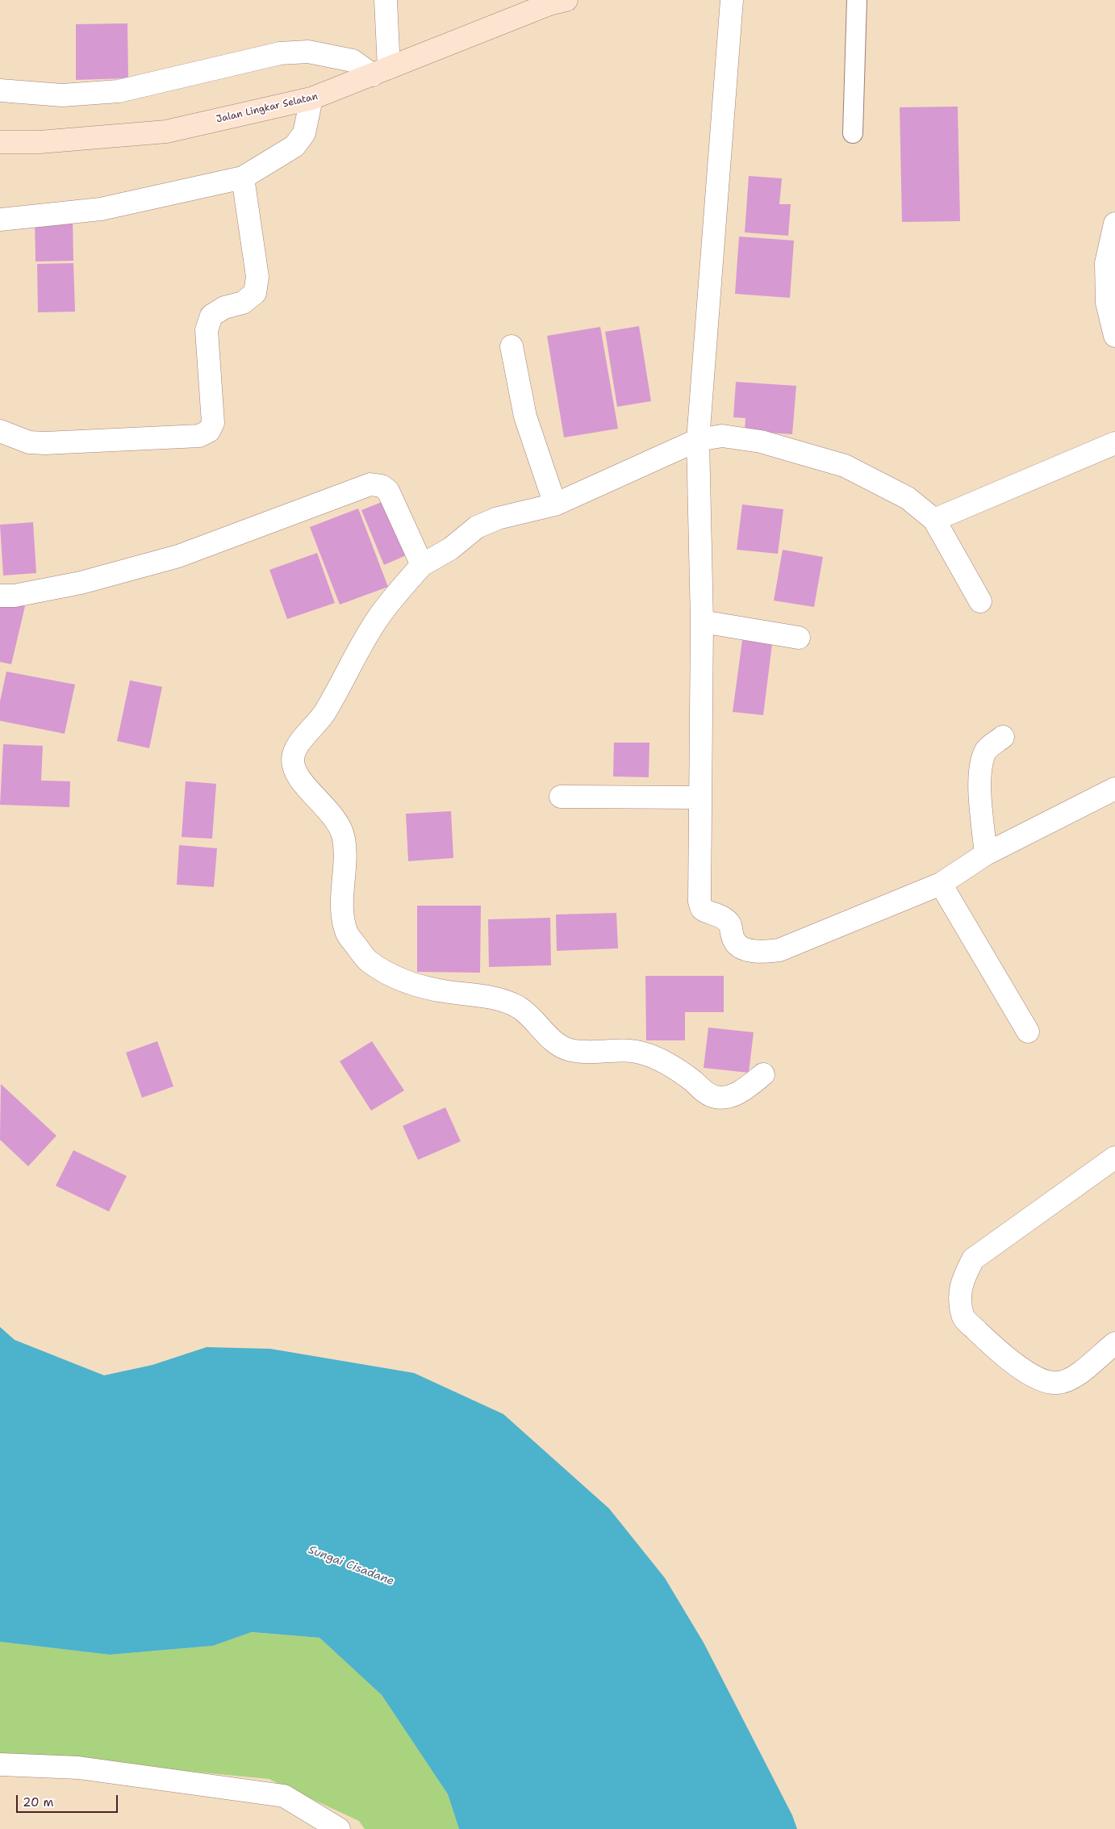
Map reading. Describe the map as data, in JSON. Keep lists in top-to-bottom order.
{
  "streets": {
    "main road": ["Jalan Lingkar Selatan"]
  },
  "water": ["Sungai Cisadane"],
  "scale_bar": "20 m"
}
